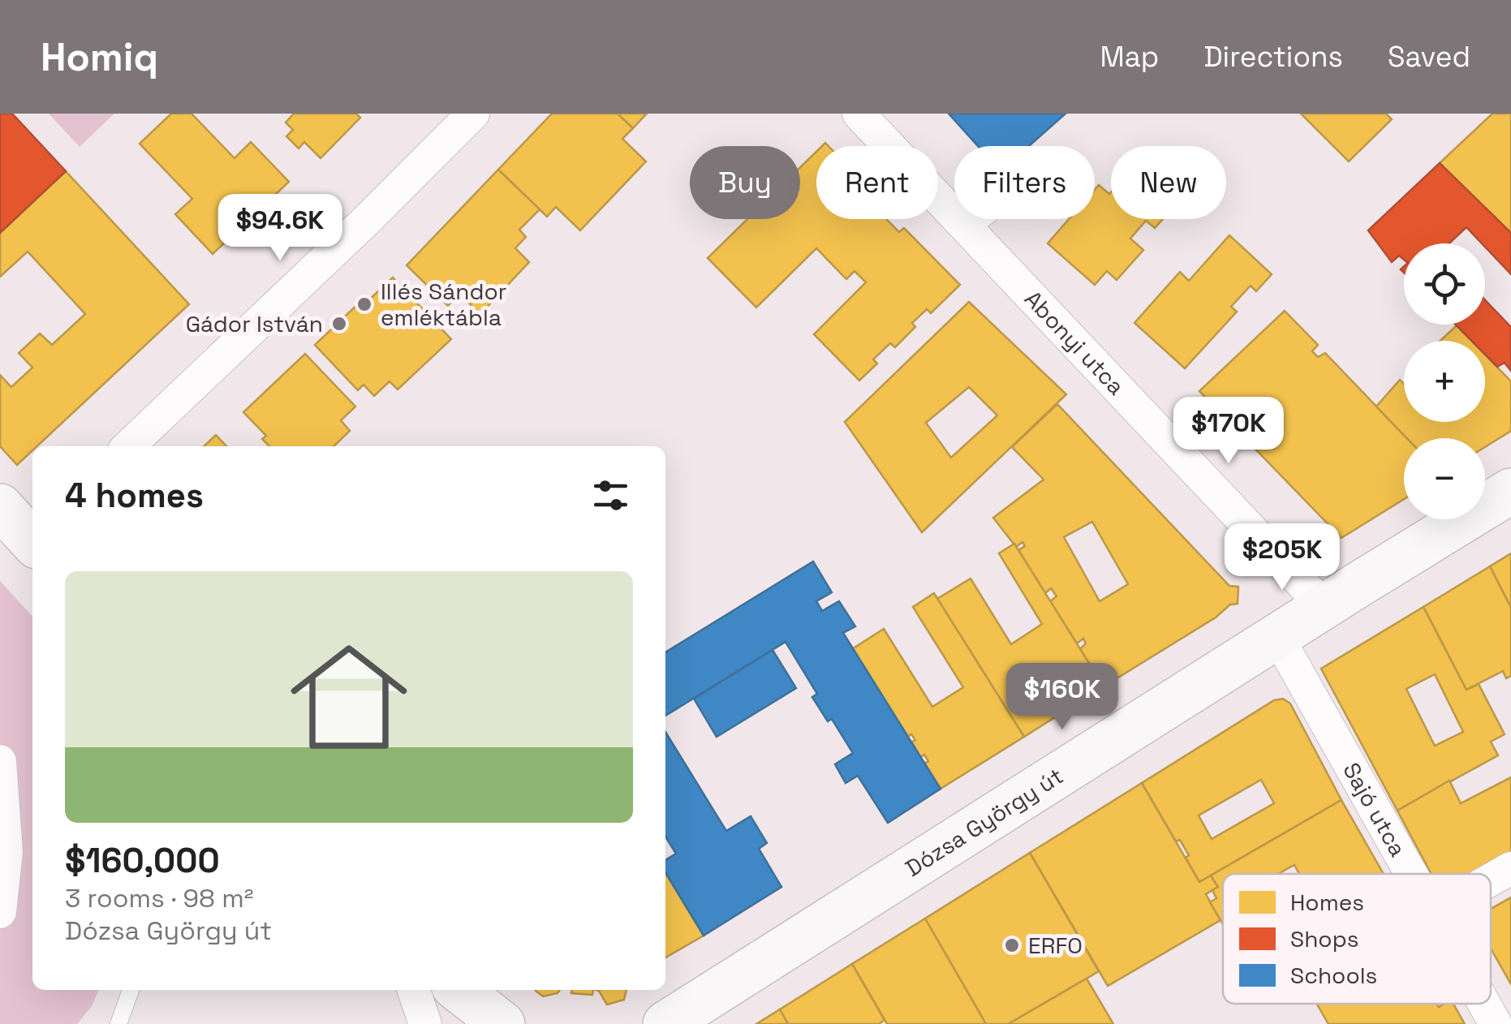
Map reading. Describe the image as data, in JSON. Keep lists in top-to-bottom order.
{
  "streets": {
    "main road": ["Dózsa György út"],
    "street": ["Abonyi utca", "Sajó utca"]
  },
  "crossings": [
    ["Abonyi utca", "Dózsa György út"],
    ["Sajó utca", "Dózsa György út"]
  ],
  "places": ["Illés Sándor emléktábla", "Gádor István", "ERFO"],
  "legend": ["Homes", "Shops", "Schools"],
  "page": {
    "header": "Homiq",
    "nav": ["Map", "Directions", "Saved"],
    "chip": [
      "Buy",
      "Rent",
      "Filters",
      "New"
    ],
    "price": [
      "$94.6K",
      "$170K",
      "$205K",
      "$160K"
    ],
    "map_buttons": ["+", "−"],
    "heading": "4 homes",
    "list": [
      {
        "name": "$160,000",
        "note": "3 rooms · 98 m² · Dózsa György út"
      }
    ]
  }
}
